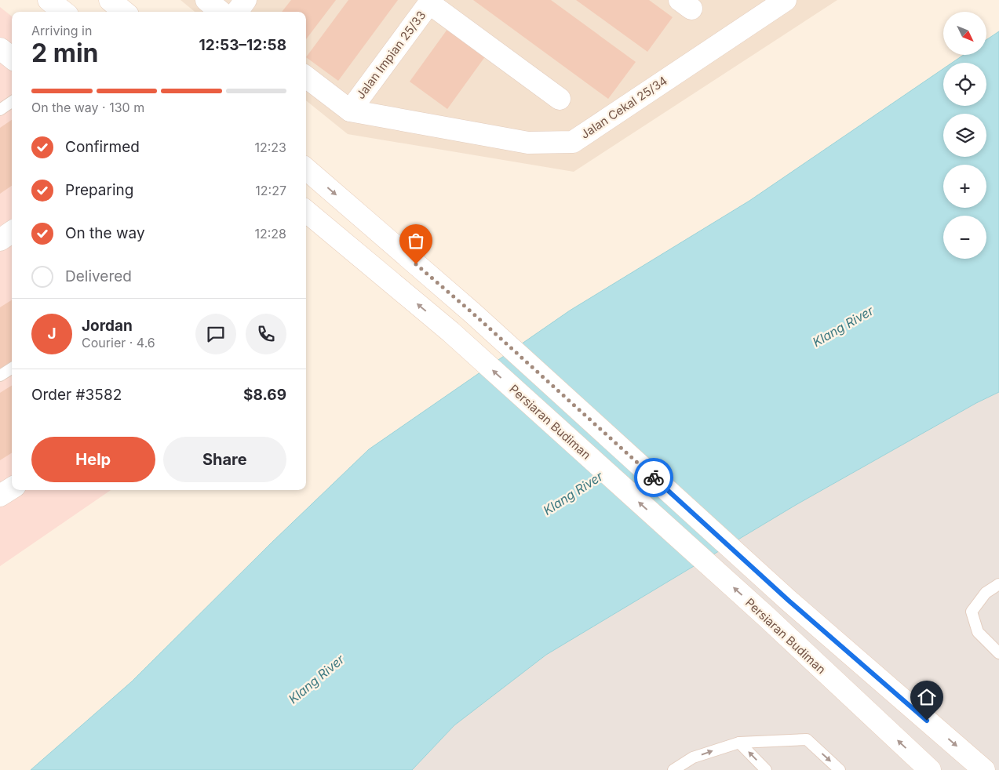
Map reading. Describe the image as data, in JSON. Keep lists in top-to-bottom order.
{
  "streets": {
    "main road": ["Jalan Impian 25/33", "Jalan Cekal 25/34", "Persiaran Budiman"]
  },
  "crossings": [
    ["Jalan Impian 25/33", "Jalan Cekal 25/34"]
  ],
  "water": ["Klang River"],
  "north": "bottom right",
  "page": {
    "map_buttons": ["+", "−"],
    "heading": ["2 min", "Arriving in", "12:53–12:58"],
    "panel": [
      "Jordan",
      "Courier · 4.6",
      "Order #3582",
      "$8.69"
    ],
    "bar": "On the way · 130 m",
    "list": [
      ["Confirmed", "12:23"],
      ["Preparing", "12:27"],
      ["On the way", "12:28"],
      "Delivered"
    ],
    "round": "J",
    "buttons": ["Help", "Share"]
  }
}
